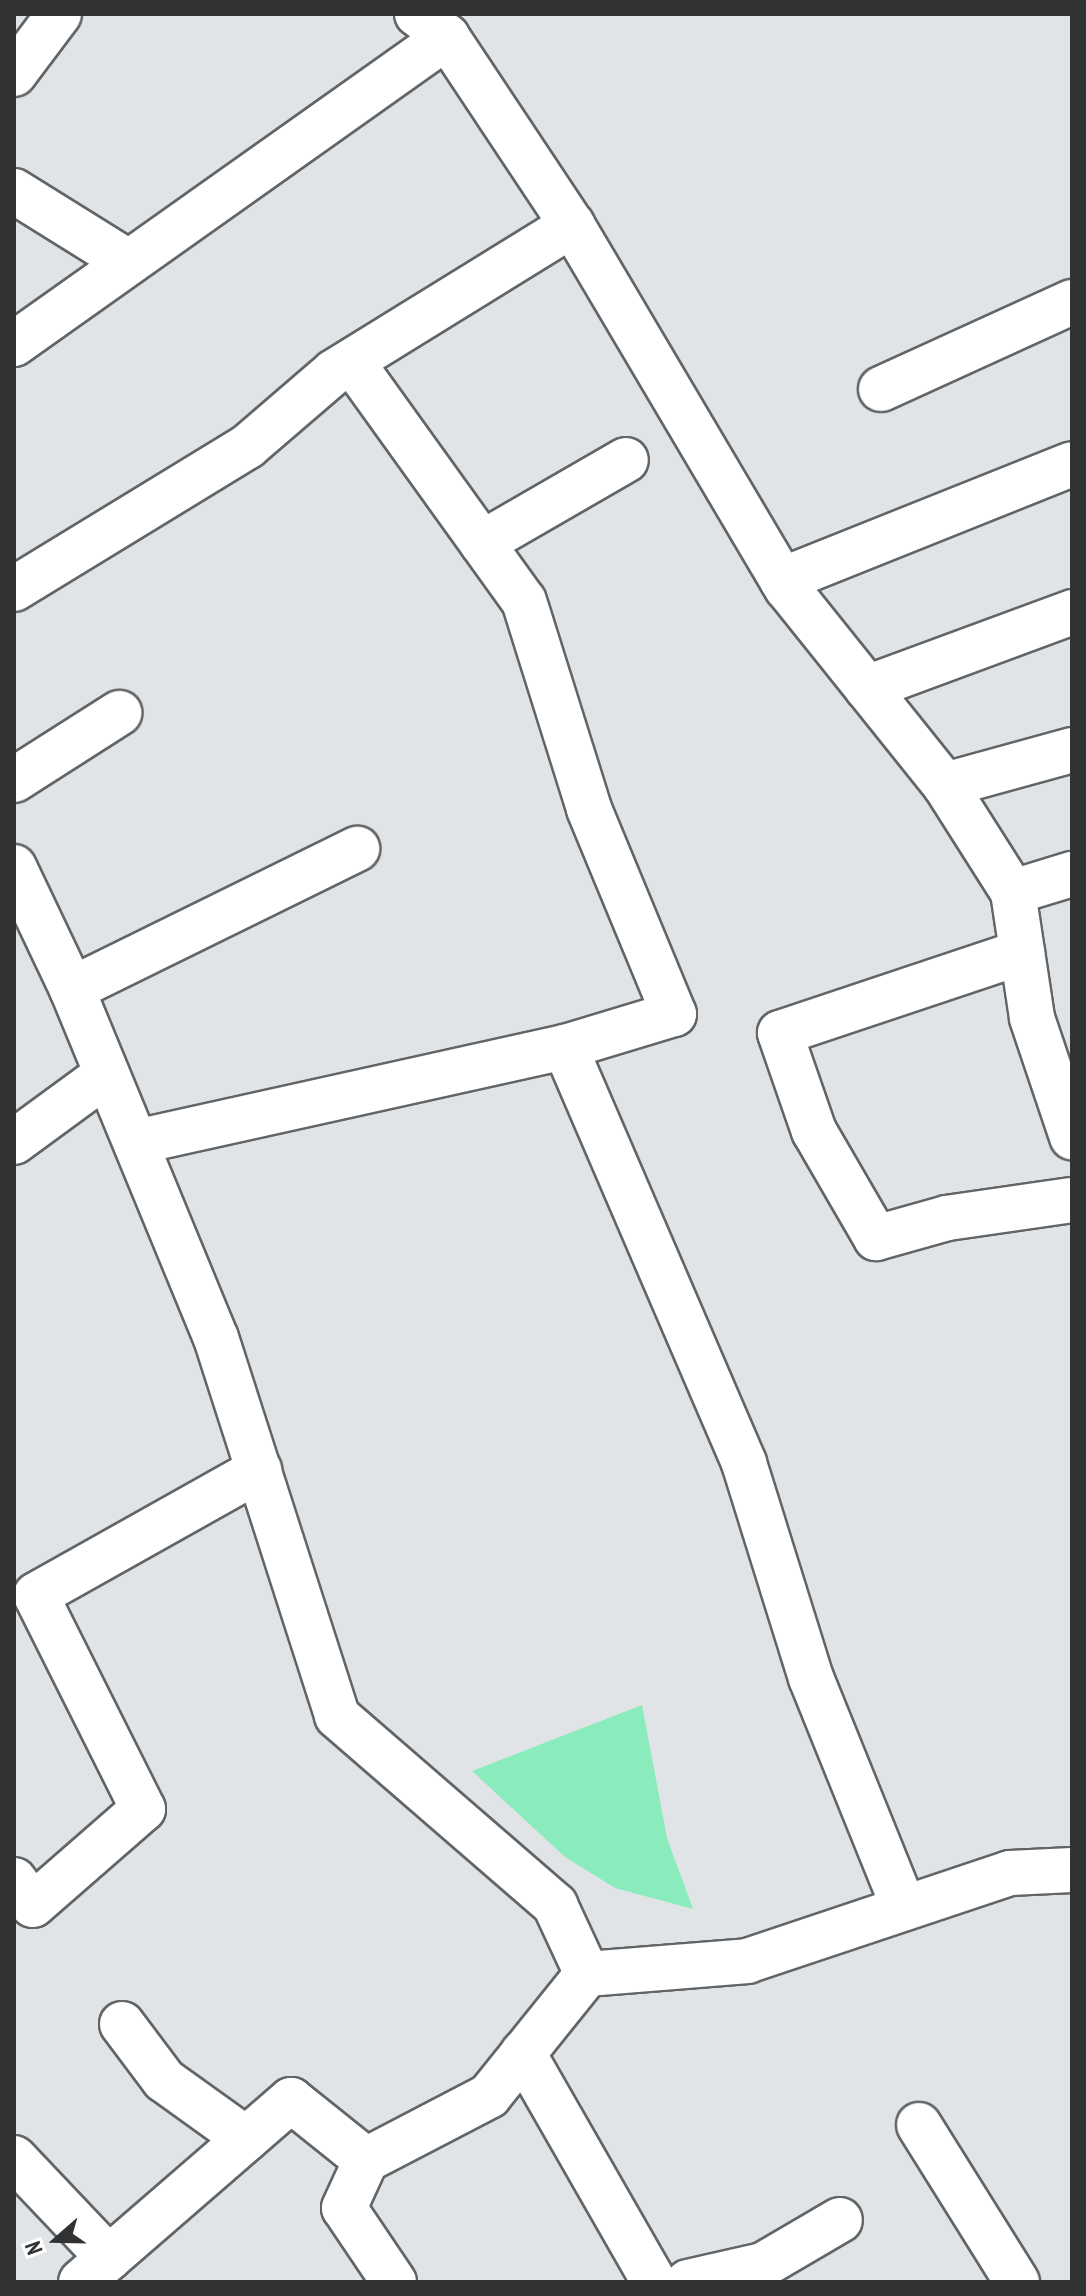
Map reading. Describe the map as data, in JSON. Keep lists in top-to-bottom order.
{
  "north": "left"
}
